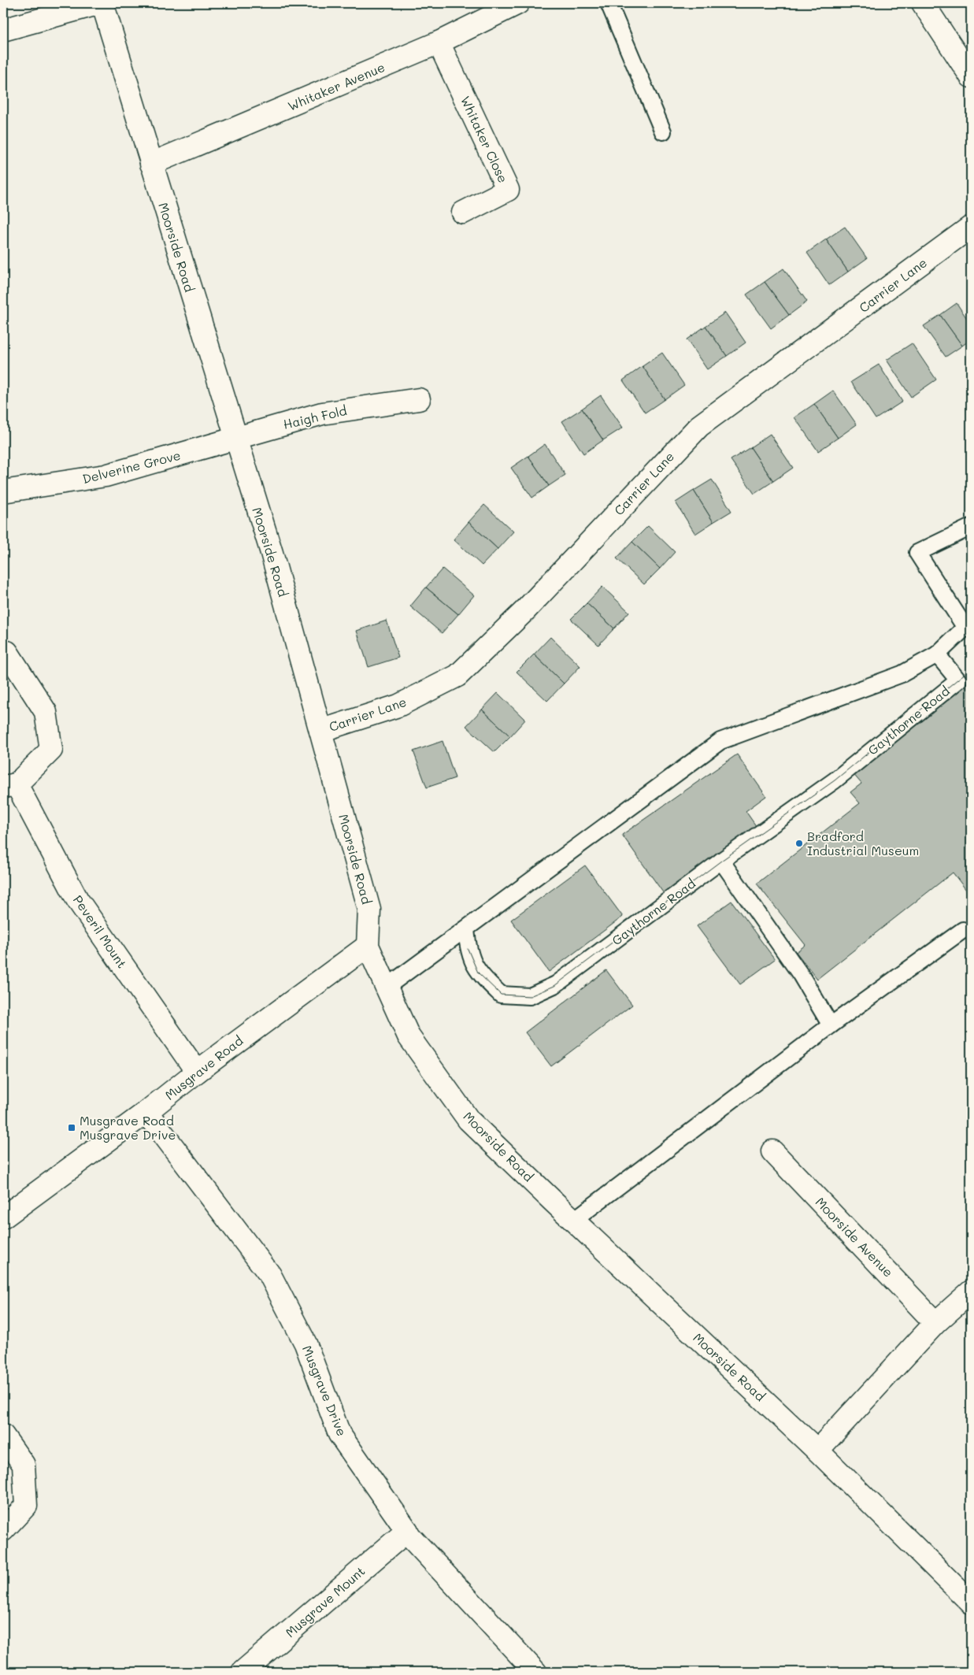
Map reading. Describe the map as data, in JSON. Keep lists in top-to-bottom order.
{
  "streets": {
    "street": [
      "Whitaker Avenue",
      "Whitaker Close",
      "Moorside Road",
      "Carrier Lane",
      "Haigh Fold",
      "Delverine Grove",
      "Peveril Mount",
      "Musgrave Road",
      "Moorside Avenue",
      "Musgrave Drive",
      "Musgrave Mount"
    ],
    "lane": ["Gaythorne Road"]
  },
  "crossings": [
    ["Whitaker Avenue", "Whitaker Close"],
    ["Whitaker Avenue", "Moorside Road"],
    ["Moorside Road", "Carrier Lane"],
    ["Moorside Road", "Haigh Fold"],
    ["Moorside Road", "Delverine Grove"],
    ["Moorside Road", "Musgrave Road"],
    ["Haigh Fold", "Delverine Grove"],
    ["Peveril Mount", "Musgrave Road"],
    ["Musgrave Road", "Musgrave Drive"],
    ["Musgrave Drive", "Musgrave Mount"]
  ],
  "places": {
    "other": ["Bradford Industrial Museum"],
    "transit": ["Musgrave Road Musgrave Drive"]
  }
}
